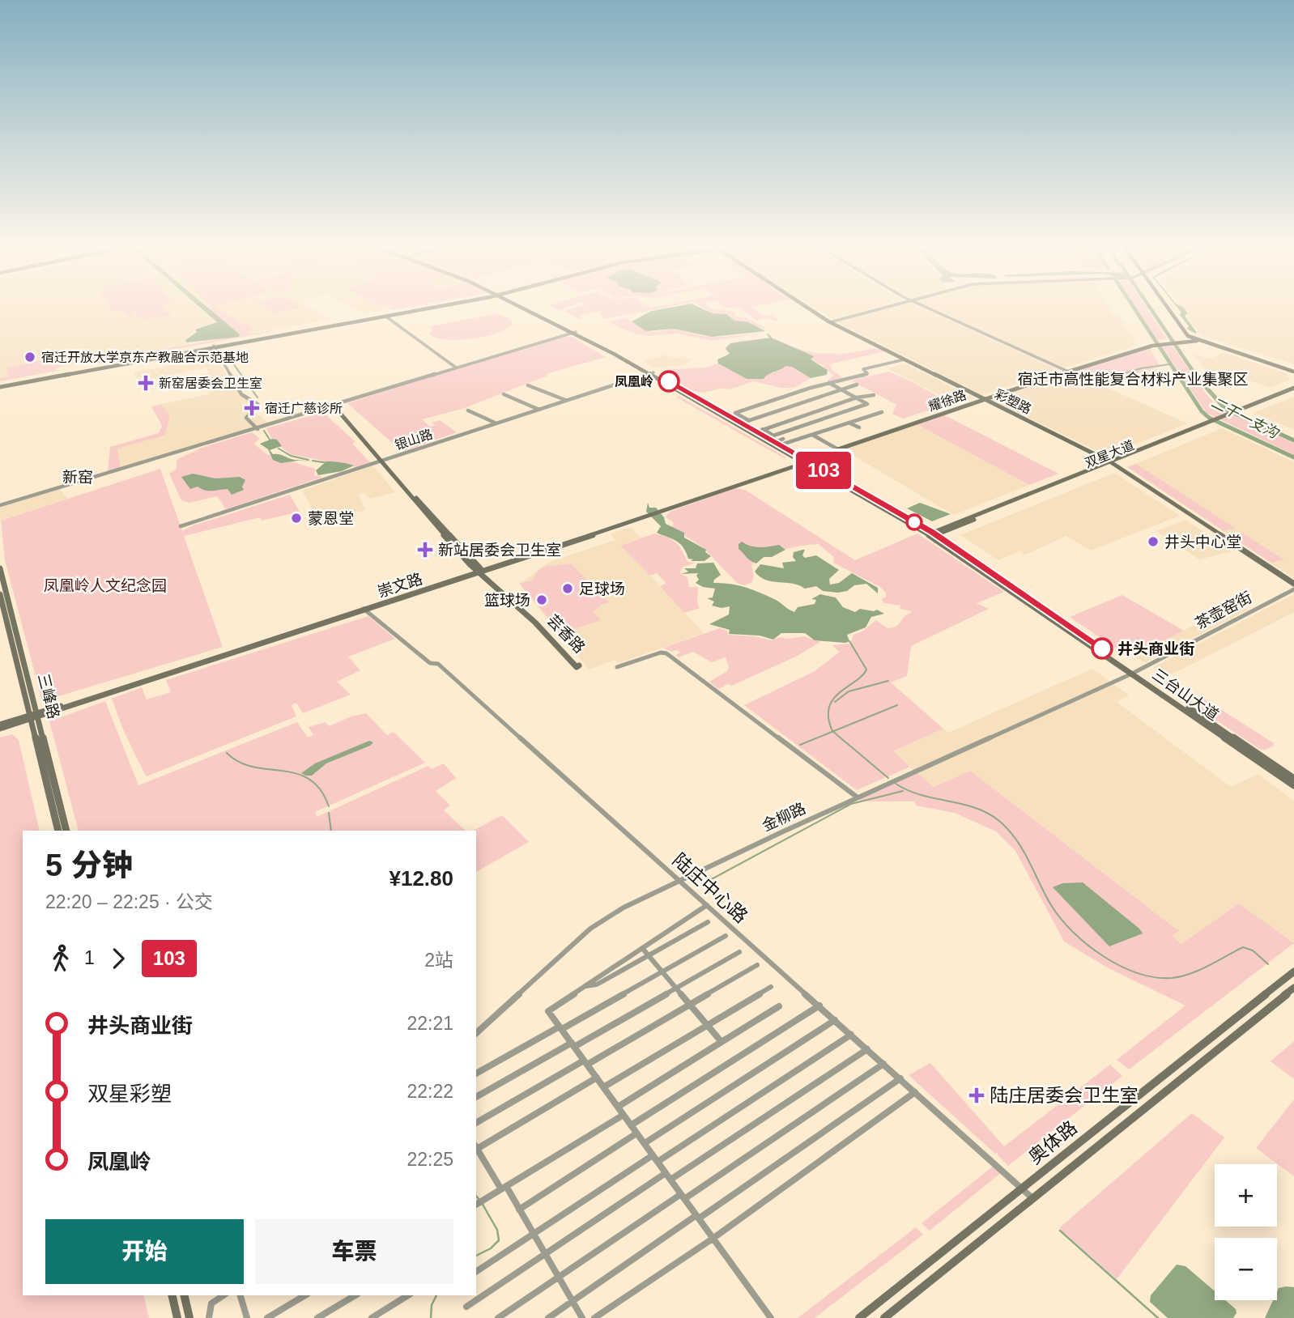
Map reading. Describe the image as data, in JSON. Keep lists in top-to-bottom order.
{
  "streets": {
    "main road": [
      "耀徐路",
      "彩塑路",
      "双星大道",
      "崇文路",
      "芸香路",
      "三台山大道",
      "三峰路",
      "奥体路"
    ],
    "street": [
      "银山路",
      "茶壶窑街",
      "金柳路",
      "陆庄中心路"
    ]
  },
  "crossings": [
    ["耀徐路", "彩塑路"],
    ["耀徐路", "崇文路"],
    ["耀徐路", "三台山大道"],
    ["彩塑路", "双星大道"],
    ["银山路", "芸香路"],
    ["银山路", "三台山大道"],
    ["双星大道", "三台山大道"],
    ["崇文路", "芸香路"],
    ["崇文路", "三台山大道"],
    ["崇文路", "三峰路"],
    ["崇文路", "陆庄中心路"],
    ["茶壶窑街", "三台山大道"],
    ["茶壶窑街", "金柳路"],
    ["三台山大道", "金柳路"],
    ["金柳路", "陆庄中心路"],
    ["陆庄中心路", "奥体路"]
  ],
  "districts": ["宿迁市高性能复合材料产业集聚区", "新窑"],
  "water": ["二干一支沟"],
  "parks": ["凤凰岭人文纪念园"],
  "places": {
    "other": [
      "宿迁开放大学京东产教融合示范基地",
      "凤凰岭",
      "蒙恩堂",
      "井头中心堂",
      "足球场",
      "篮球场",
      "井头商业街"
    ],
    "health": [
      "新窑居委会卫生室",
      "宿迁广慈诊所",
      "新站居委会卫生室",
      "陆庄居委会卫生室"
    ]
  },
  "lines": ["bus line 103"],
  "page": {
    "on_map": "103",
    "heading": ["5 分钟", "22:20 – 22:25 · 公交", "¥12.80"],
    "legs": ["1", "103", "2站"],
    "list": [
      {
        "name": "井头商业街",
        "value": "22:21"
      },
      {
        "name": "双星彩塑",
        "value": "22:22"
      },
      {
        "name": "凤凰岭",
        "value": "22:25"
      }
    ],
    "map_buttons": ["+", "−"],
    "buttons": ["开始", "车票"]
  }
}
